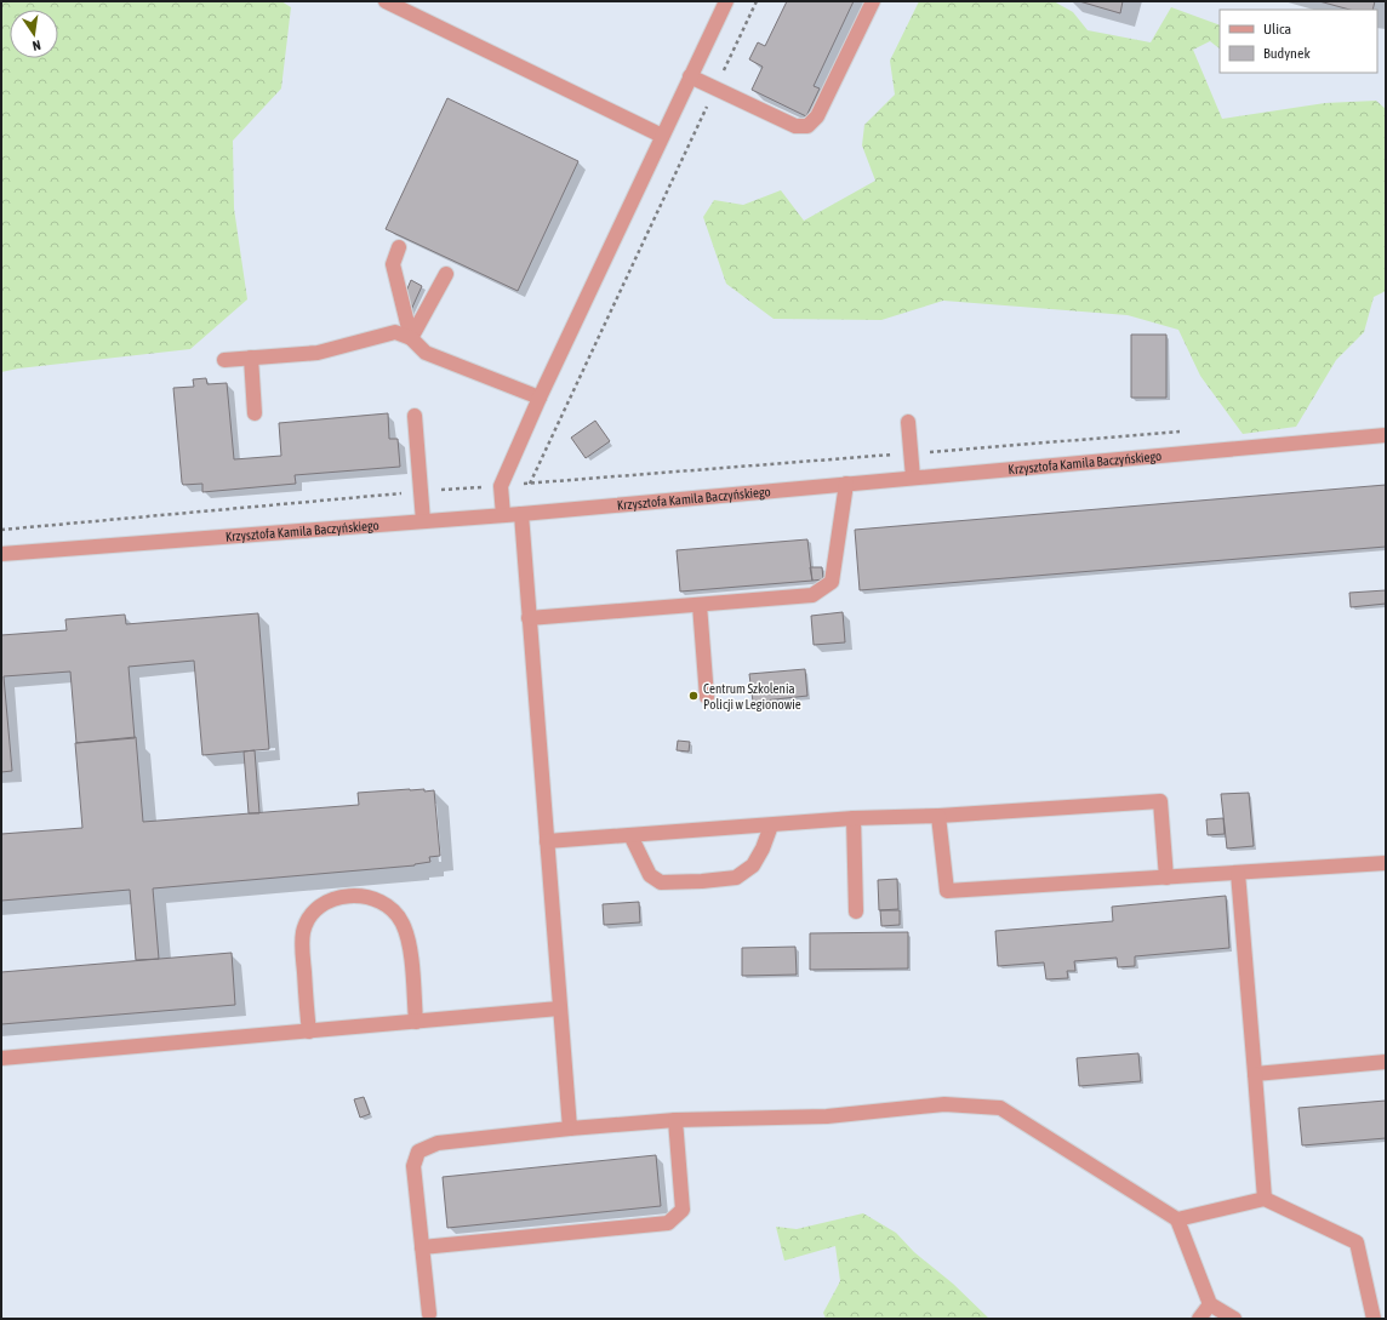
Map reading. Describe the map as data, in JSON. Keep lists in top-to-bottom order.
{
  "streets": {
    "lane": ["Krzysztofa Kamila Baczyńskiego"]
  },
  "places": ["Centrum Szkolenia Policji w Legionowie"],
  "legend": ["Ulica", "Budynek"],
  "north": "bottom"
}
